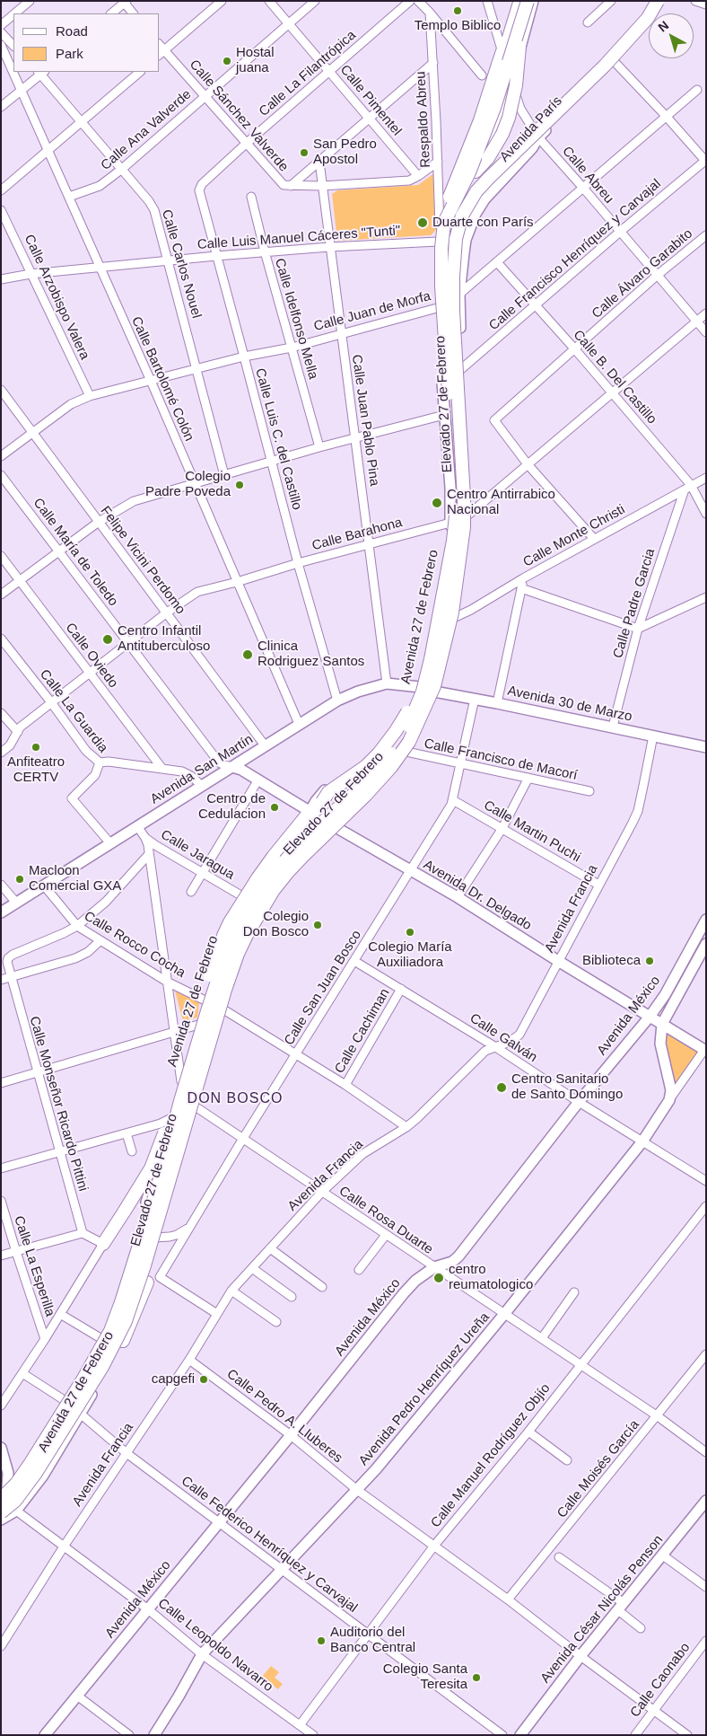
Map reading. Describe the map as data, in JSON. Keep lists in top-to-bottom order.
{
  "streets": {
    "highway": ["Elevado 27 de Febrero"],
    "main road": [
      "Avenida París",
      "Avenida 27 de Febrero",
      "Avenida 30 de Marzo",
      "Avenida San Martín",
      "Avenida Dr. Delgado",
      "Avenida México",
      "Avenida Pedro Henríquez Ureña",
      "Avenida César Nicolás Penson"
    ],
    "street": [
      "Calle La Filantrópica",
      "Calle Pimentel",
      "Calle Sánchez Valverde",
      "Respaldo Abreu",
      "Calle Ana Valverde",
      "Calle Abreu",
      "Calle Luis Manuel Cáceres \"Tunti\"",
      "Calle Francisco Henríquez y Carvajal",
      "Calle Carlos Nouel",
      "Calle Álvaro Garabito",
      "Calle Arzobispo Valera",
      "Calle Juan de Morfa",
      "Calle Idelfonso Mella",
      "Calle B. Del Castillo",
      "Calle Bartolomé Colón",
      "Calle Juan Pablo Pina",
      "Calle Luis C. del Castillo",
      "Calle Barahona",
      "Calle Monte Christi",
      "Calle María de Toledo",
      "Felipe Vicini Perdomo",
      "Calle Padre Garcia",
      "Calle Oviedo",
      "Calle La Guardia",
      "Calle Francisco de Macorí",
      "Calle Martin Puchi",
      "Calle Jaragua",
      "Avenida Francia",
      "Calle Rocco Cocha",
      "Calle San Juan Bosco",
      "Calle Cachiman",
      "Calle Galván",
      "Calle Monseñor Ricardo Pittini",
      "Calle Rosa Duarte",
      "Calle La Esperilla",
      "Calle Pedro A. Lluberes",
      "Calle Manuel Rodríguez Objío",
      "Calle Moisés García",
      "Calle Federico Henríquez y Carvajal",
      "Calle Leopoldo Navarro",
      "Calle Caonabo"
    ]
  },
  "crossings": [
    ["Calle La Filantrópica", "Calle Pimentel"],
    ["Calle La Filantrópica", "Calle Sánchez Valverde"],
    ["Calle La Filantrópica", "Calle Luis C. del Castillo"],
    ["Calle Pimentel", "Calle Sánchez Valverde"],
    ["Calle Pimentel", "Calle Ana Valverde"],
    ["Calle Sánchez Valverde", "Respaldo Abreu"],
    ["Calle Sánchez Valverde", "Calle Ana Valverde"],
    ["Calle Sánchez Valverde", "Calle Juan Pablo Pina"],
    ["Respaldo Abreu", "Elevado 27 de Febrero"],
    ["Respaldo Abreu", "Avenida 27 de Febrero"],
    ["Avenida París", "Calle Abreu"],
    ["Avenida París", "Calle Juan de Morfa"],
    ["Avenida París", "Avenida 27 de Febrero"],
    ["Calle Ana Valverde", "Calle Carlos Nouel"],
    ["Calle Ana Valverde", "Calle Bartolomé Colón"],
    ["Calle Abreu", "Calle Francisco Henríquez y Carvajal"],
    ["Calle Abreu", "Calle Álvaro Garabito"],
    ["Calle Abreu", "Calle Juan de Morfa"],
    ["Calle Abreu", "Calle Barahona"],
    ["Calle Abreu", "Avenida 27 de Febrero"],
    ["Calle Luis Manuel Cáceres \"Tunti\"", "Calle Carlos Nouel"],
    ["Calle Luis Manuel Cáceres \"Tunti\"", "Calle Arzobispo Valera"],
    ["Calle Luis Manuel Cáceres \"Tunti\"", "Calle Idelfonso Mella"],
    ["Calle Luis Manuel Cáceres \"Tunti\"", "Calle Bartolomé Colón"],
    ["Calle Luis Manuel Cáceres \"Tunti\"", "Calle Juan Pablo Pina"],
    ["Calle Luis Manuel Cáceres \"Tunti\"", "Calle Luis C. del Castillo"],
    ["Calle Luis Manuel Cáceres \"Tunti\"", "Avenida 27 de Febrero"],
    ["Calle Francisco Henríquez y Carvajal", "Calle B. Del Castillo"],
    ["Calle Francisco Henríquez y Carvajal", "Avenida 27 de Febrero"],
    ["Calle Carlos Nouel", "Calle Juan de Morfa"],
    ["Calle Álvaro Garabito", "Calle B. Del Castillo"],
    ["Calle Álvaro Garabito", "Calle Barahona"],
    ["Calle Arzobispo Valera", "Calle Juan de Morfa"],
    ["Calle Juan de Morfa", "Calle Idelfonso Mella"],
    ["Calle Juan de Morfa", "Calle B. Del Castillo"],
    ["Calle Juan de Morfa", "Calle Bartolomé Colón"],
    ["Calle Juan de Morfa", "Calle Juan Pablo Pina"],
    ["Calle Juan de Morfa", "Calle Luis C. del Castillo"],
    ["Calle Juan de Morfa", "Felipe Vicini Perdomo"],
    ["Calle Juan de Morfa", "Avenida 27 de Febrero"],
    ["Calle B. Del Castillo", "Calle Barahona"],
    ["Calle B. Del Castillo", "Calle Monte Christi"],
    ["Calle B. Del Castillo", "Calle Padre Garcia"],
    ["Calle Bartolomé Colón", "Calle Barahona"],
    ["Calle Bartolomé Colón", "Avenida San Martín"],
    ["Elevado 27 de Febrero", "Avenida 27 de Febrero"],
    ["Elevado 27 de Febrero", "Avenida 30 de Marzo"],
    ["Elevado 27 de Febrero", "Avenida San Martín"],
    ["Calle Juan Pablo Pina", "Calle Barahona"],
    ["Calle Juan Pablo Pina", "Avenida San Martín"],
    ["Calle Luis C. del Castillo", "Calle Barahona"],
    ["Calle Luis C. del Castillo", "Avenida San Martín"],
    ["Calle Barahona", "Calle María de Toledo"],
    ["Calle Barahona", "Felipe Vicini Perdomo"],
    ["Calle Barahona", "Avenida 27 de Febrero"],
    ["Calle Barahona", "Calle Oviedo"],
    ["Calle Barahona", "Calle La Guardia"],
    ["Calle Monte Christi", "Calle Padre Garcia"],
    ["Calle Monte Christi", "Avenida 27 de Febrero"],
    ["Calle María de Toledo", "Avenida San Martín"],
    ["Calle María de Toledo", "Avenida Dr. Delgado"],
    ["Felipe Vicini Perdomo", "Avenida San Martín"],
    ["Calle Padre Garcia", "Avenida 30 de Marzo"],
    ["Avenida 27 de Febrero", "Avenida 30 de Marzo"],
    ["Avenida 27 de Febrero", "Calle Francisco de Macorí"],
    ["Avenida 27 de Febrero", "Avenida San Martín"],
    ["Avenida 27 de Febrero", "Calle Jaragua"],
    ["Avenida 27 de Febrero", "Avenida Dr. Delgado"],
    ["Avenida 27 de Febrero", "Calle Rocco Cocha"],
    ["Avenida 27 de Febrero", "Calle Rosa Duarte"],
    ["Avenida 27 de Febrero", "Calle Federico Henríquez y Carvajal"],
    ["Avenida 27 de Febrero", "Calle Leopoldo Navarro"],
    ["Avenida 30 de Marzo", "Avenida San Martín"],
    ["Avenida 30 de Marzo", "Avenida Francia"],
    ["Avenida 30 de Marzo", "Calle San Juan Bosco"],
    ["Calle La Guardia", "Avenida San Martín"],
    ["Calle Francisco de Macorí", "Calle San Juan Bosco"],
    ["Avenida San Martín", "Calle Jaragua"],
    ["Avenida San Martín", "Avenida Dr. Delgado"],
    ["Avenida San Martín", "Calle Rocco Cocha"],
    ["Calle Martin Puchi", "Avenida Francia"],
    ["Calle Martin Puchi", "Calle San Juan Bosco"],
    ["Avenida Dr. Delgado", "Avenida Francia"],
    ["Avenida Dr. Delgado", "Calle San Juan Bosco"],
    ["Avenida Dr. Delgado", "Avenida México"],
    ["Avenida Dr. Delgado", "Avenida Pedro Henríquez Ureña"],
    ["Avenida Francia", "Calle Rocco Cocha"],
    ["Avenida Francia", "Calle San Juan Bosco"],
    ["Avenida Francia", "Calle Galván"],
    ["Avenida Francia", "Calle Rosa Duarte"],
    ["Avenida Francia", "Calle Pedro A. Lluberes"],
    ["Avenida Francia", "Calle Federico Henríquez y Carvajal"],
    ["Avenida Francia", "Calle Leopoldo Navarro"],
    ["Calle Rocco Cocha", "Calle San Juan Bosco"],
    ["Calle Rocco Cocha", "Calle Cachiman"],
    ["Calle Rocco Cocha", "Calle Monseñor Ricardo Pittini"],
    ["Calle San Juan Bosco", "Calle Galván"],
    ["Calle San Juan Bosco", "Calle Rosa Duarte"],
    ["Avenida México", "Calle Galván"],
    ["Avenida México", "Calle Rosa Duarte"],
    ["Avenida México", "Avenida Pedro Henríquez Ureña"],
    ["Avenida México", "Calle Pedro A. Lluberes"],
    ["Avenida México", "Calle Federico Henríquez y Carvajal"],
    ["Avenida México", "Calle Leopoldo Navarro"],
    ["Calle Cachiman", "Calle Galván"],
    ["Calle Galván", "Avenida Pedro Henríquez Ureña"],
    ["Calle Rosa Duarte", "Avenida Pedro Henríquez Ureña"],
    ["Calle Rosa Duarte", "Calle Manuel Rodríguez Objío"],
    ["Calle Rosa Duarte", "Calle Moisés García"],
    ["Avenida Pedro Henríquez Ureña", "Calle Pedro A. Lluberes"],
    ["Avenida Pedro Henríquez Ureña", "Calle Federico Henríquez y Carvajal"],
    ["Avenida Pedro Henríquez Ureña", "Calle Leopoldo Navarro"],
    ["Calle Pedro A. Lluberes", "Calle Manuel Rodríguez Objío"],
    ["Calle Pedro A. Lluberes", "Calle Moisés García"],
    ["Calle Pedro A. Lluberes", "Avenida César Nicolás Penson"],
    ["Calle Pedro A. Lluberes", "Calle Caonabo"],
    ["Calle Manuel Rodríguez Objío", "Calle Federico Henríquez y Carvajal"],
    ["Calle Manuel Rodríguez Objío", "Calle Leopoldo Navarro"]
  ],
  "districts": ["DON BOSCO"],
  "places": [
    "Templo Biblico",
    "Hostal juana",
    "San Pedro Apostol",
    "Duarte con París",
    "Colegio Padre Poveda",
    "Centro Antirrabico Nacional",
    "Centro Infantil Antituberculoso",
    "Clinica Rodriguez Santos",
    "Anfiteatro CERTV",
    "Centro de Cedulacion",
    "Macloon Comercial GXA",
    "Colegio Don Bosco",
    "Colegio María Auxiliadora",
    "Biblioteca",
    "Centro Sanitario de Santo Domingo",
    "centro reumatologico",
    "capgefi",
    "Auditorio del Banco Central",
    "Colegio Santa Teresita"
  ],
  "legend": ["Road", "Park"],
  "north": "top left"
}
